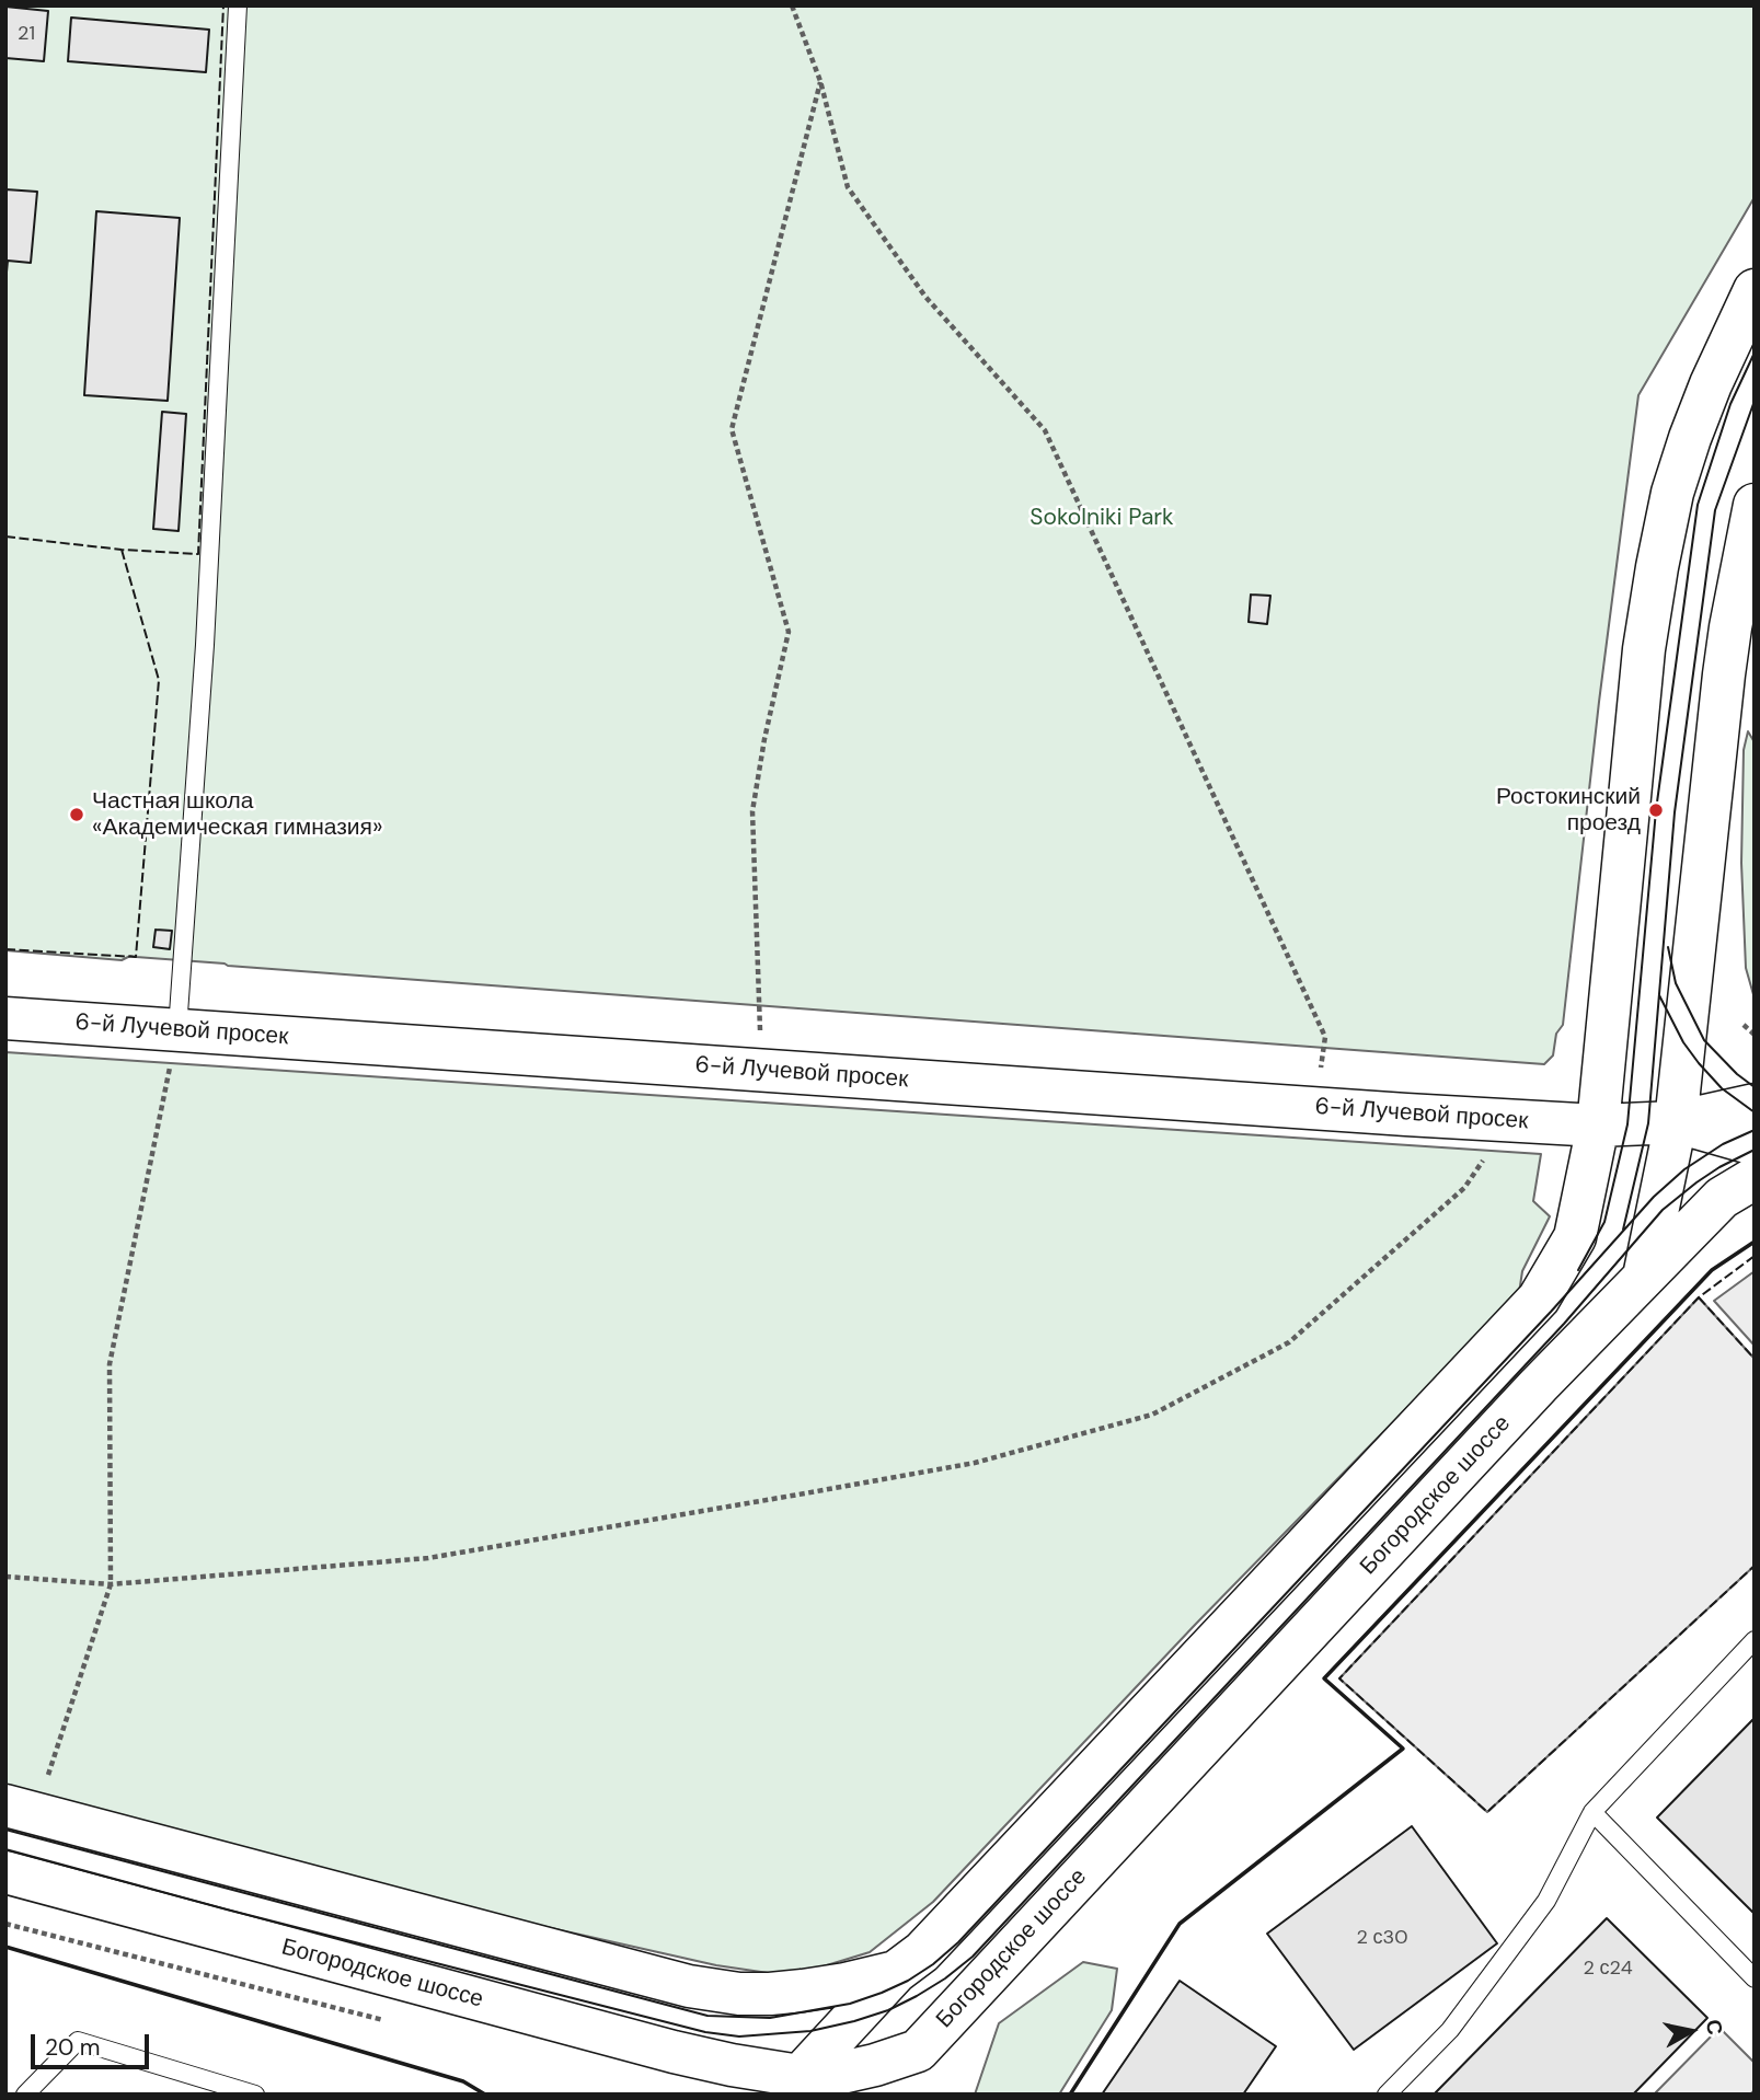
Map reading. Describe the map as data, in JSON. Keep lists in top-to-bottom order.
{
  "streets": {
    "main road": ["6-й Лучевой просек", "Богородское шоссе"]
  },
  "parks": ["Sokolniki Park"],
  "places": ["Ростокинский проезд", "Частная школа «Академическая гимназия»"],
  "house_numbers": ["21", "2 с30", "2 с24"],
  "scale_bar": "20 m",
  "north": "right"
}
